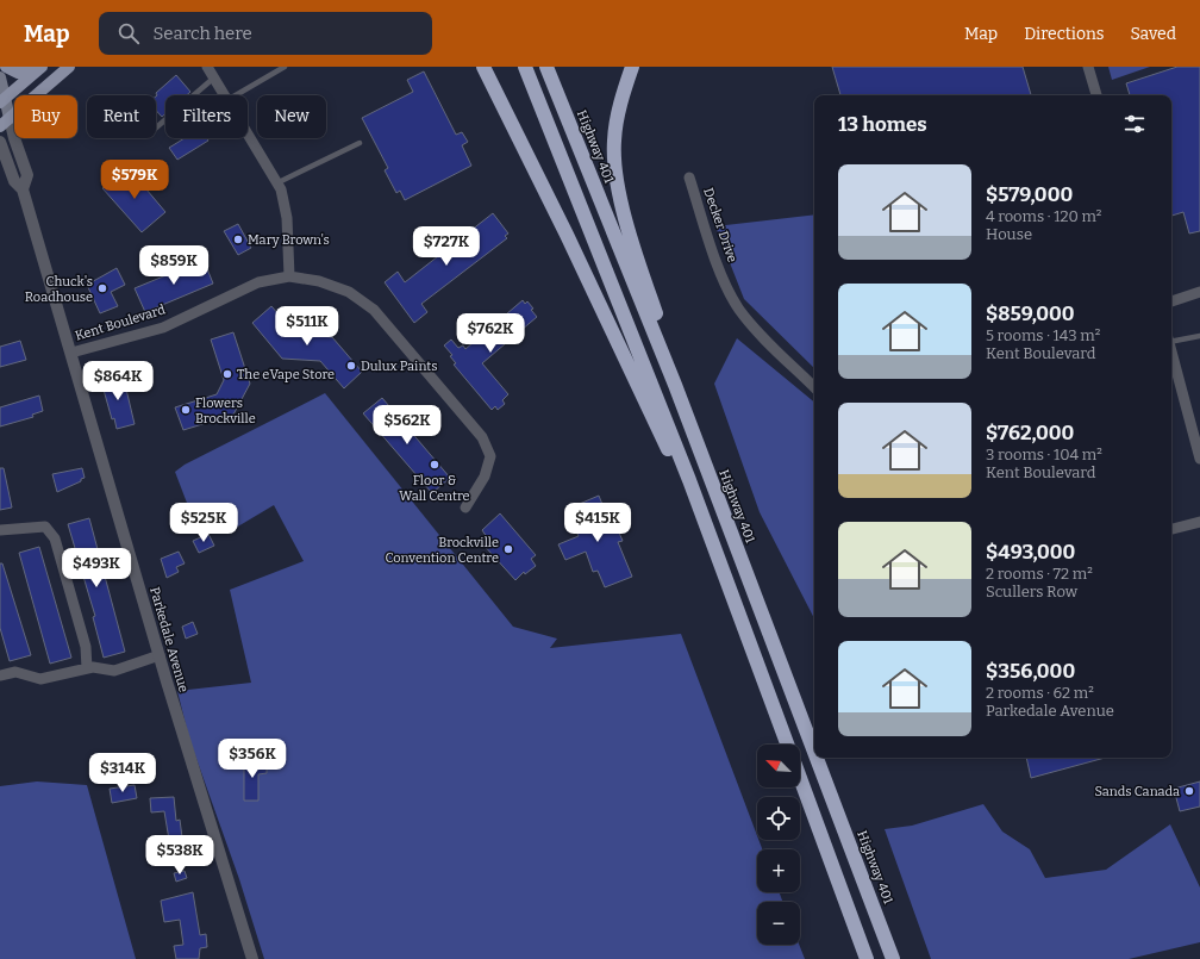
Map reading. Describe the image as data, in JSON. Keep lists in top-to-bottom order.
{
  "streets": {
    "highway": ["Highway 401"],
    "main road": ["Parkedale Avenue"],
    "street": ["Decker Drive", "Kent Boulevard"]
  },
  "crossings": [
    ["Kent Boulevard", "Parkedale Avenue"]
  ],
  "places": [
    "Mary Brown's",
    "Chuck's Roadhouse",
    "Dulux Paints",
    "The eVape Store",
    "Flowers Brockville",
    "Floor & Wall Centre",
    "Brockville Convention Centre",
    "Sands Canada"
  ],
  "north": "top left",
  "page": {
    "header": "Map",
    "search": "Search here",
    "nav": ["Map", "Directions", "Saved"],
    "chip": [
      "Buy",
      "Rent",
      "Filters",
      "New"
    ],
    "heading": "13 homes",
    "list": [
      {
        "name": "$579,000",
        "note": "4 rooms · 120 m² · House"
      },
      {
        "name": "$859,000",
        "note": "5 rooms · 143 m² · Kent Boulevard"
      },
      {
        "name": "$762,000",
        "note": "3 rooms · 104 m² · Kent Boulevard"
      },
      {
        "name": "$493,000",
        "note": "2 rooms · 72 m² · Scullers Row"
      },
      {
        "name": "$356,000",
        "note": "2 rooms · 62 m² · Parkedale Avenue"
      }
    ],
    "price": [
      "$579K",
      "$727K",
      "$859K",
      "$511K",
      "$762K",
      "$864K",
      "$562K",
      "$525K",
      "$415K",
      "$493K",
      "$356K",
      "$314K",
      "$538K"
    ],
    "map_buttons": ["+", "−"]
  }
}
